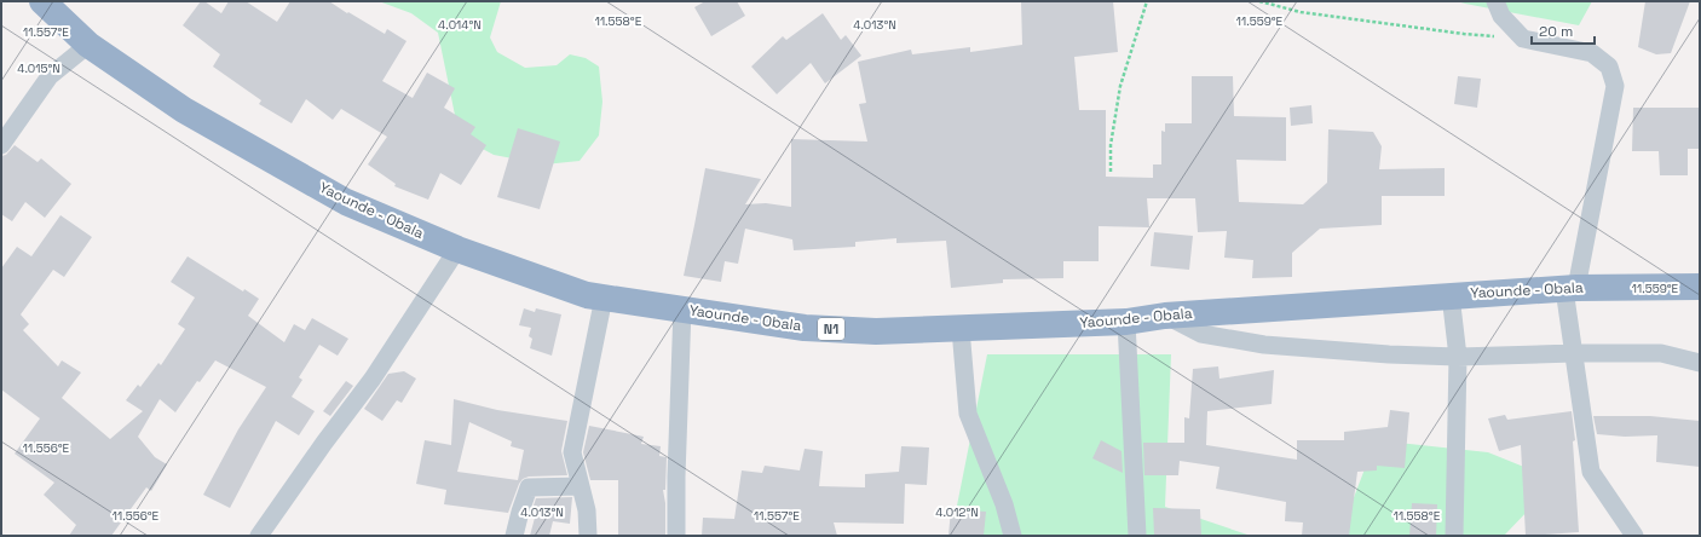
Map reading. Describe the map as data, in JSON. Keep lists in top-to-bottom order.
{
  "streets": {
    "highway": ["Yaounde - Obala", "N1"]
  },
  "scale_bar": "20 m",
  "coordinates": [
    "11.558°E",
    "11.559°E",
    "4.014°N",
    "4.013°N",
    "11.557°E",
    "4.015°N",
    "11.556°E",
    "4.012°N"
  ]
}
